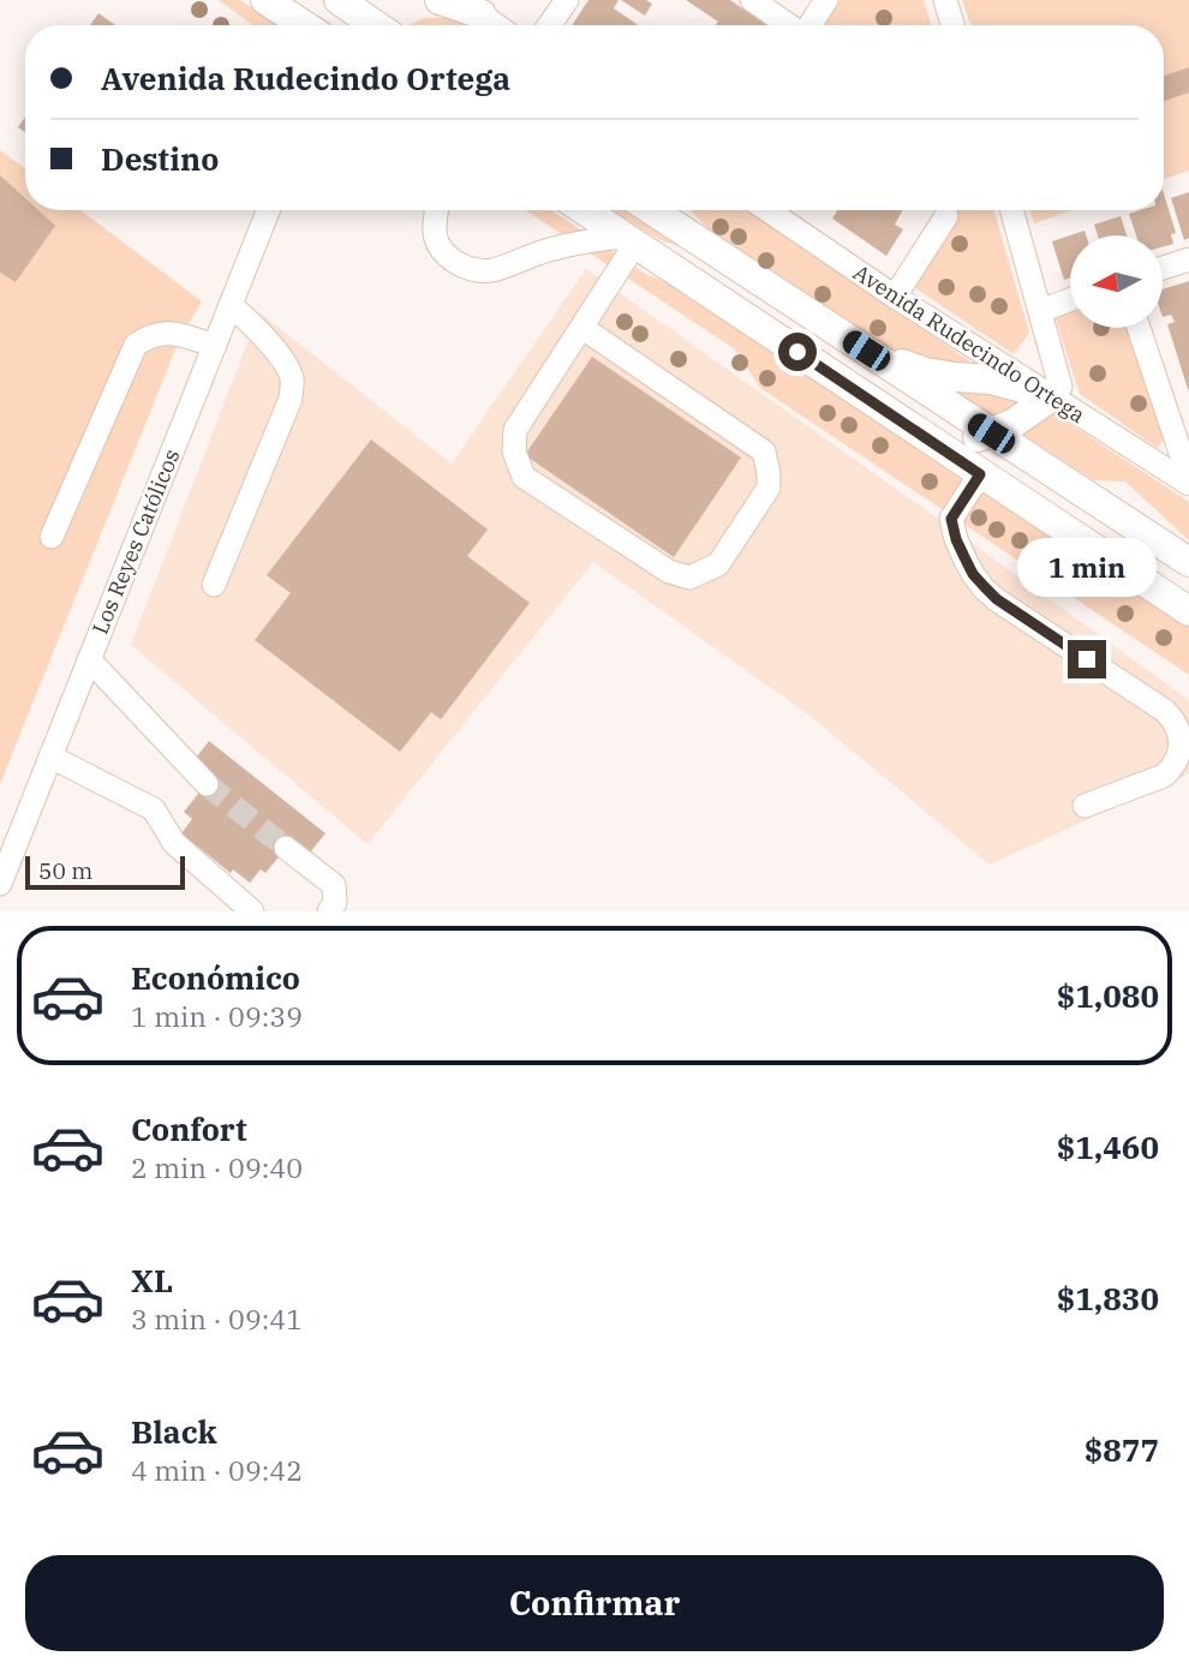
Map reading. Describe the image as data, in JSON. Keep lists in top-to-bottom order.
{
  "streets": {
    "street": ["Avenida Rudecindo Ortega", "Los Reyes Católicos"]
  },
  "scale_bar": "50 m",
  "north": "left",
  "page": {
    "banner": ["Avenida Rudecindo Ortega", "Destino"],
    "bubble": "1 min",
    "scale": "50 m",
    "list": [
      {
        "name": "Económico",
        "note": "1 min · 09:39",
        "value": "$1,080"
      },
      {
        "name": "Confort",
        "note": "2 min · 09:40",
        "value": "$1,460"
      },
      {
        "name": "XL",
        "note": "3 min · 09:41",
        "value": "$1,830"
      },
      {
        "name": "Black",
        "note": "4 min · 09:42",
        "value": "$877"
      }
    ],
    "buttons": "Confirmar"
  }
}
